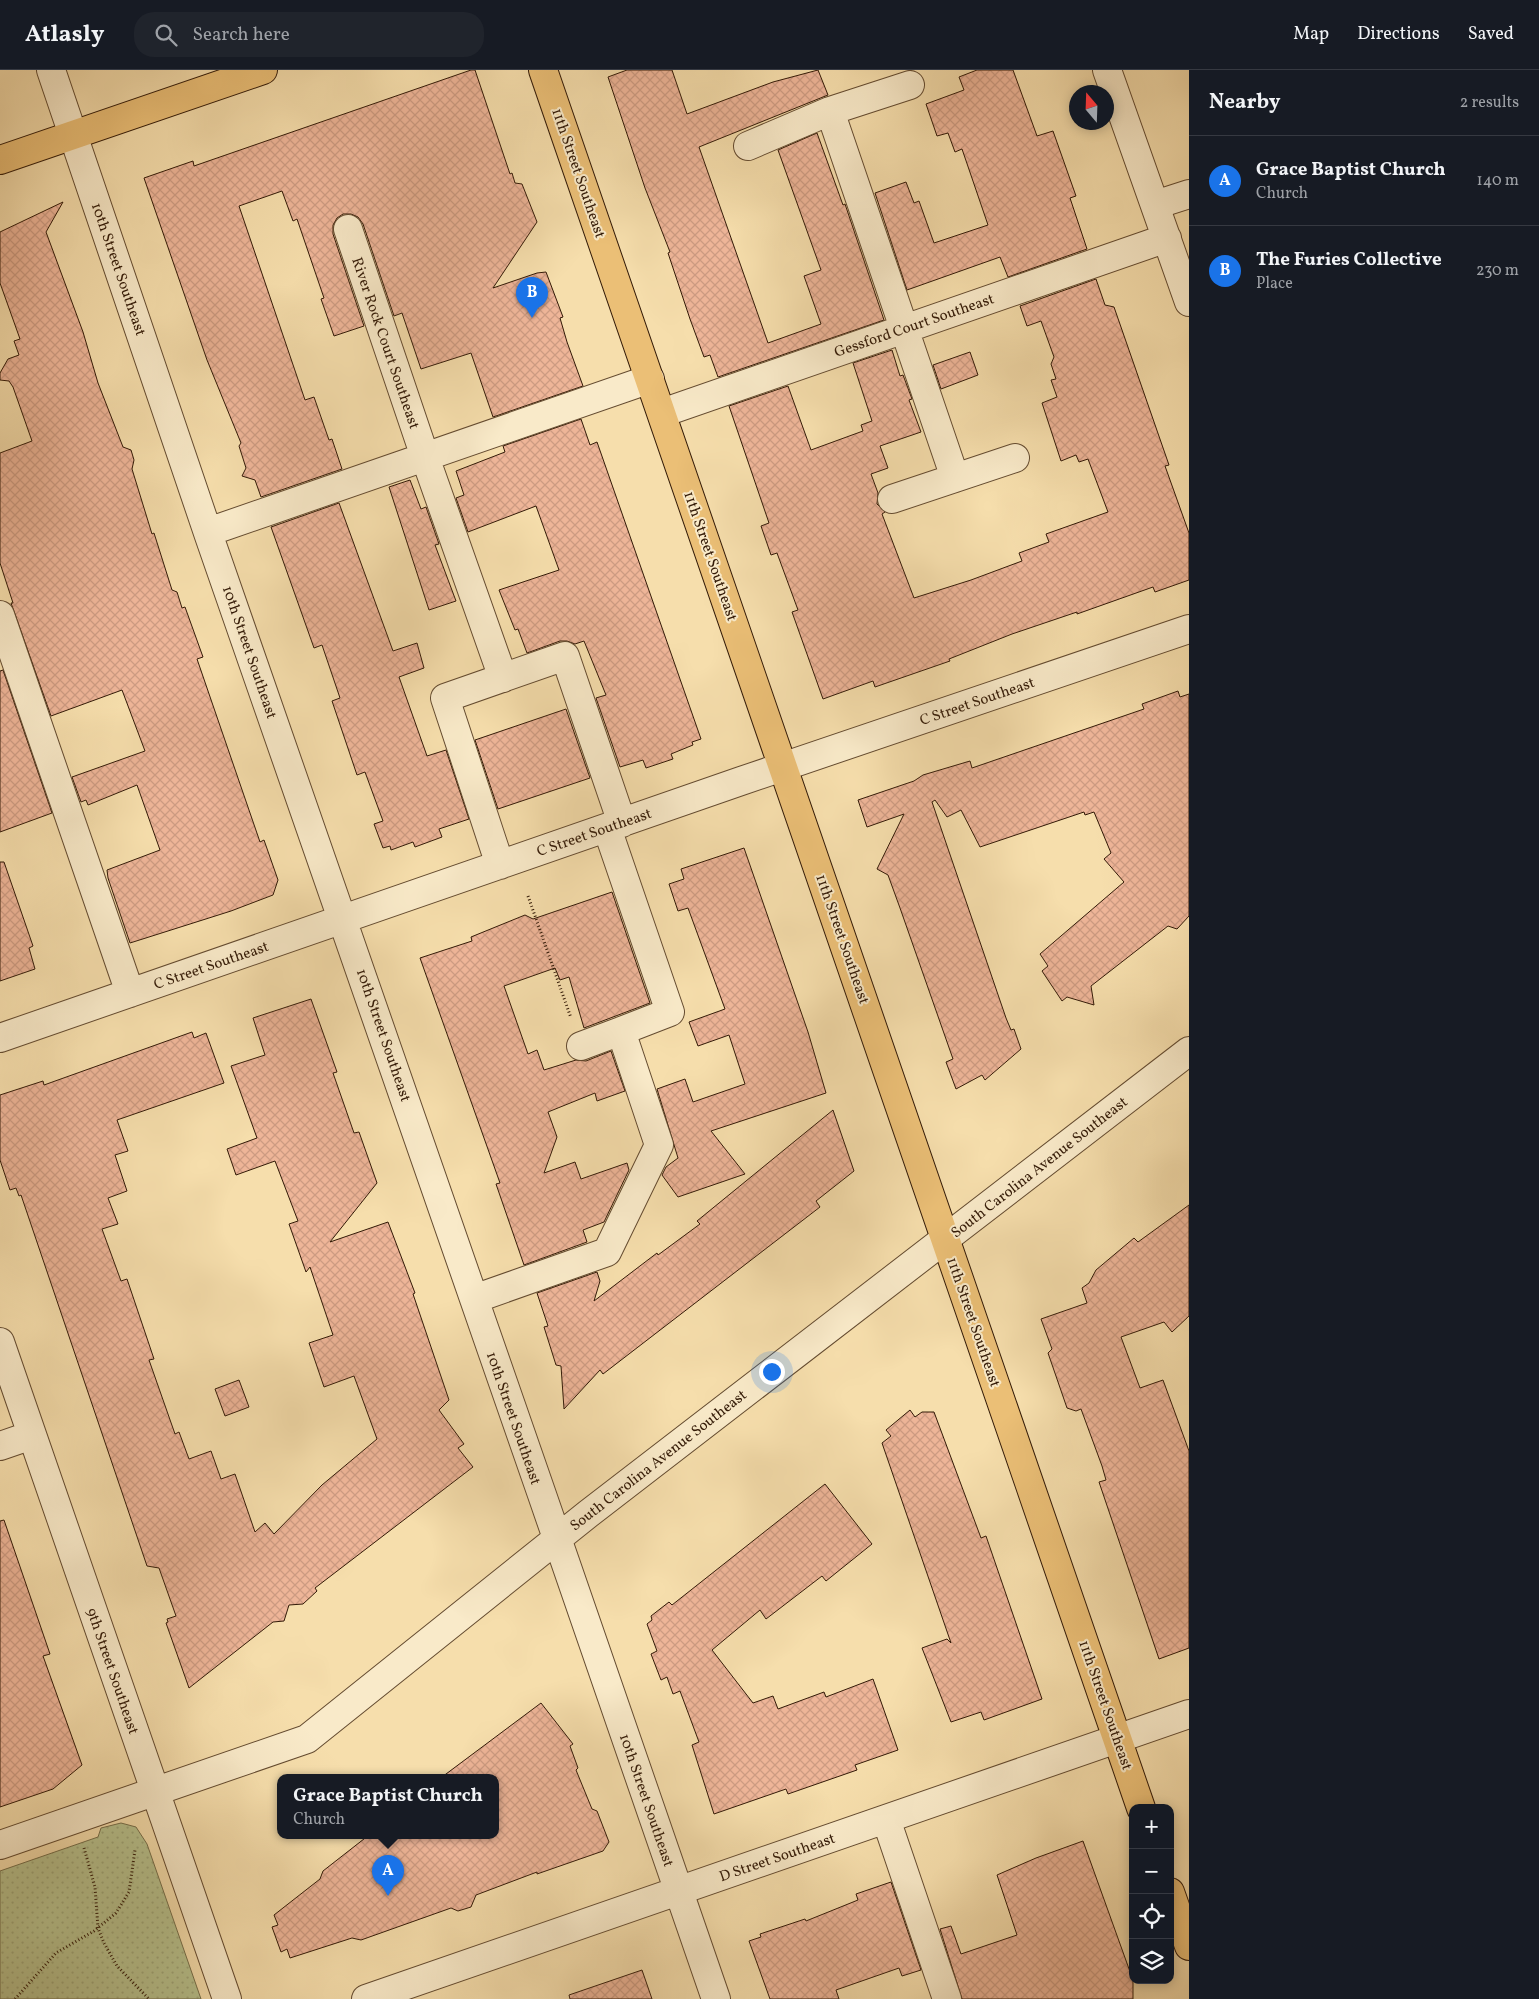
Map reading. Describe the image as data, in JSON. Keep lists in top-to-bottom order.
{
  "streets": {
    "main road": ["11th Street Southeast"],
    "street": [
      "10th Street Southeast",
      "Gessford Court Southeast",
      "River Rock Court Southeast",
      "C Street Southeast",
      "South Carolina Avenue Southeast",
      "9th Street Southeast",
      "D Street Southeast"
    ]
  },
  "crossings": [
    ["11th Street Southeast", "Gessford Court Southeast"],
    ["11th Street Southeast", "C Street Southeast"],
    ["11th Street Southeast", "South Carolina Avenue Southeast"],
    ["11th Street Southeast", "D Street Southeast"],
    ["10th Street Southeast", "C Street Southeast"],
    ["10th Street Southeast", "South Carolina Avenue Southeast"],
    ["10th Street Southeast", "D Street Southeast"],
    ["South Carolina Avenue Southeast", "9th Street Southeast"]
  ],
  "north": "top",
  "page": {
    "header": "Atlasly",
    "search": "Search here",
    "nav": ["Map", "Directions", "Saved"],
    "heading": ["Nearby", "2 results"],
    "list": [
      {
        "mark": "A",
        "name": "Grace Baptist Church",
        "note": "Church",
        "value": "140 m"
      },
      {
        "mark": "B",
        "name": "The Furies Collective",
        "note": "Place",
        "value": "230 m"
      }
    ],
    "pins": ["B", "A"],
    "popup": ["Grace Baptist Church", "Church"],
    "map_buttons": ["+", "−"]
  }
}
